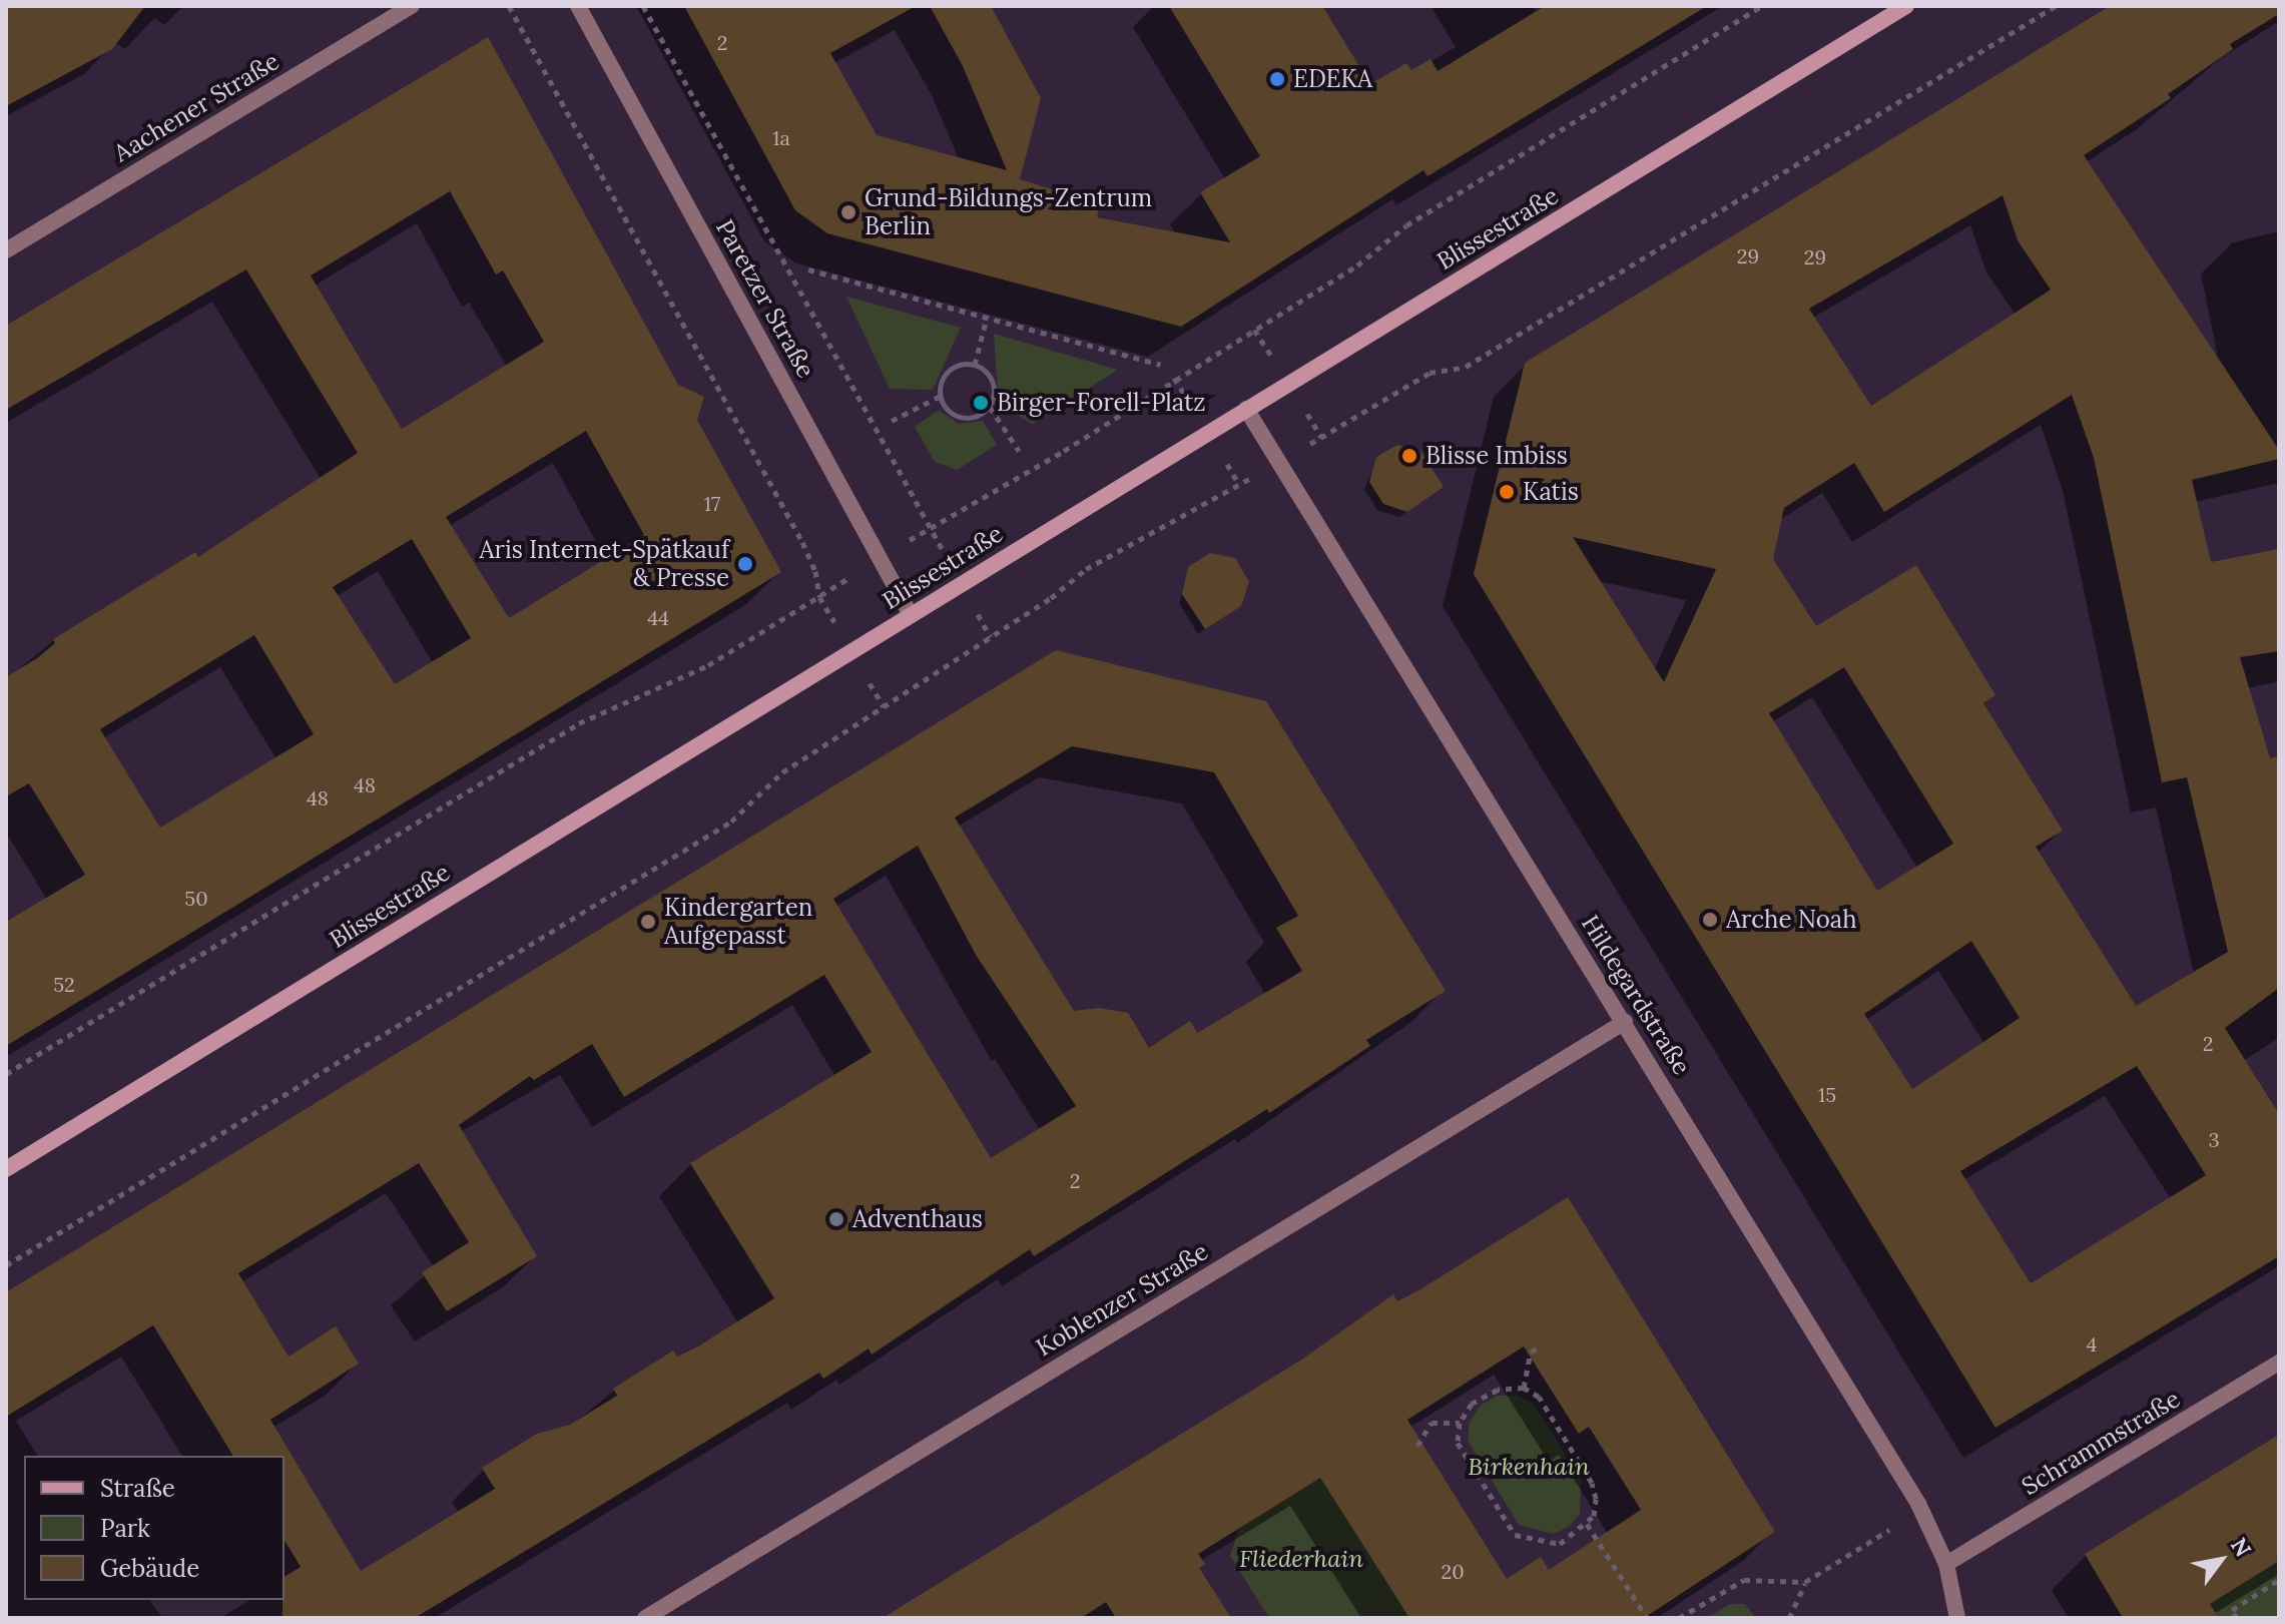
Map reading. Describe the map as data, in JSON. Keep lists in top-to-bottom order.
{
  "streets": {
    "main road": ["Blissestraße"],
    "street": [
      "Aachener Straße",
      "Paretzer Straße",
      "Hildegardstraße",
      "Koblenzer Straße",
      "Schrammstraße"
    ]
  },
  "crossings": [
    ["Blissestraße", "Paretzer Straße"],
    ["Blissestraße", "Hildegardstraße"],
    ["Hildegardstraße", "Koblenzer Straße"],
    ["Hildegardstraße", "Schrammstraße"]
  ],
  "parks": ["Birkenhain", "Fliederhain"],
  "places": [
    "EDEKA",
    "Grund-Bildungs-Zentrum Berlin",
    "Birger-Forell-Platz",
    "Blisse Imbiss",
    "Katis",
    "Aris Internet-Spätkauf & Presse",
    "Arche Noah",
    "Kindergarten Aufgepasst",
    "Adventhaus"
  ],
  "house_numbers": [
    "2",
    "1a",
    "29",
    "29",
    "17",
    "44",
    "48",
    "48",
    "50",
    "52",
    "2",
    "15",
    "3",
    "2",
    "4",
    "20"
  ],
  "legend": ["Straße", "Park", "Gebäude"],
  "north": "top right"
}
